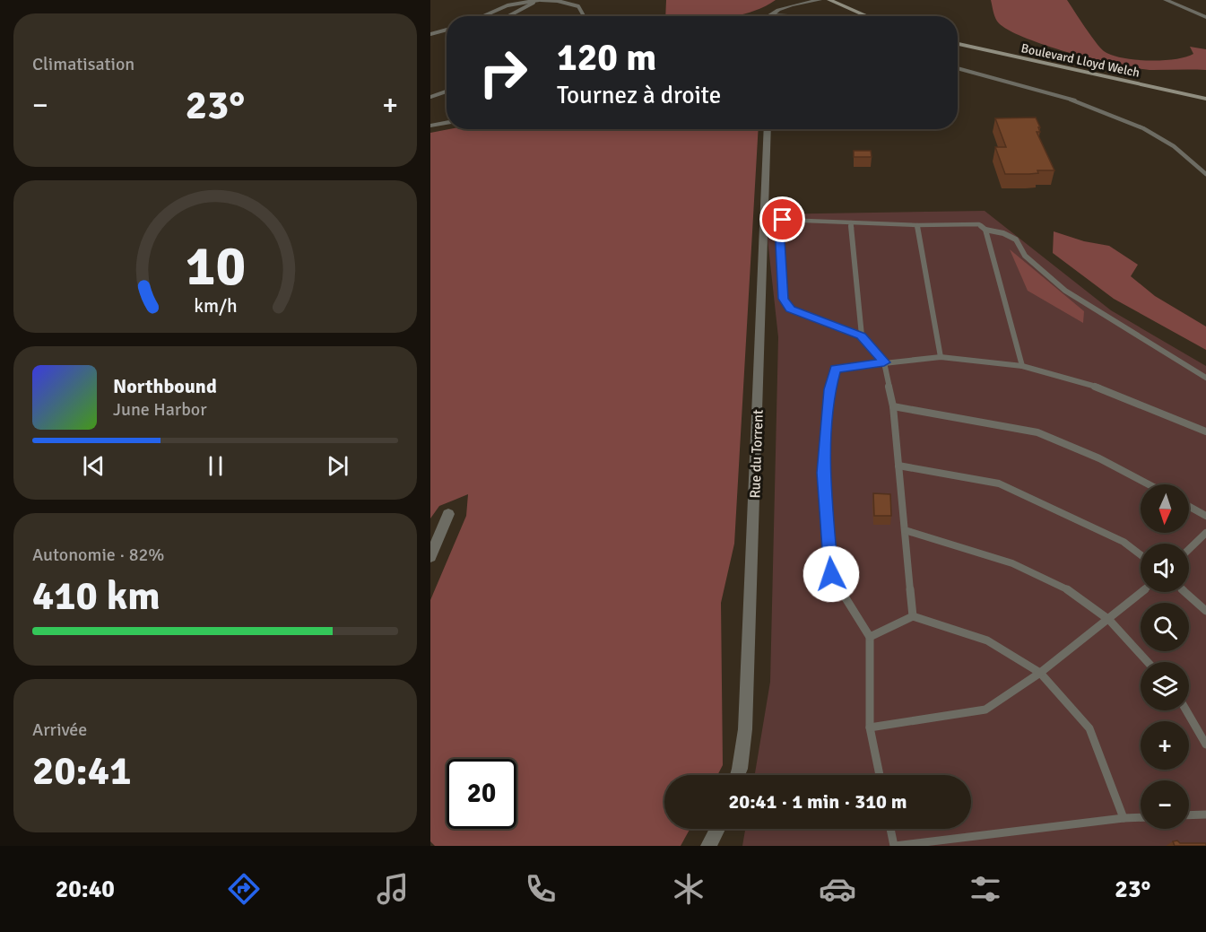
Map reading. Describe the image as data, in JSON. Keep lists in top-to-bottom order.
{
  "streets": {
    "main road": ["Boulevard Lloyd Welch"],
    "street": ["Rue du Torrent"]
  },
  "north": "bottom",
  "page": {
    "tile": [
      "Climatisation",
      ["Autonomie · 82%", "410 km"],
      ["Arrivée", "20:41"]
    ],
    "turn": ["120 m", "Tournez à droite"],
    "heat": ["−", "23°", "+"],
    "song": ["Northbound", "June Harbor"],
    "map_buttons": ["+", "−"],
    "limit": "20",
    "trip": "20:41 · 1 min · 310 m",
    "tabs": ["20:40", "23°"],
    "gauge": ["10", "km/h"]
  }
}
